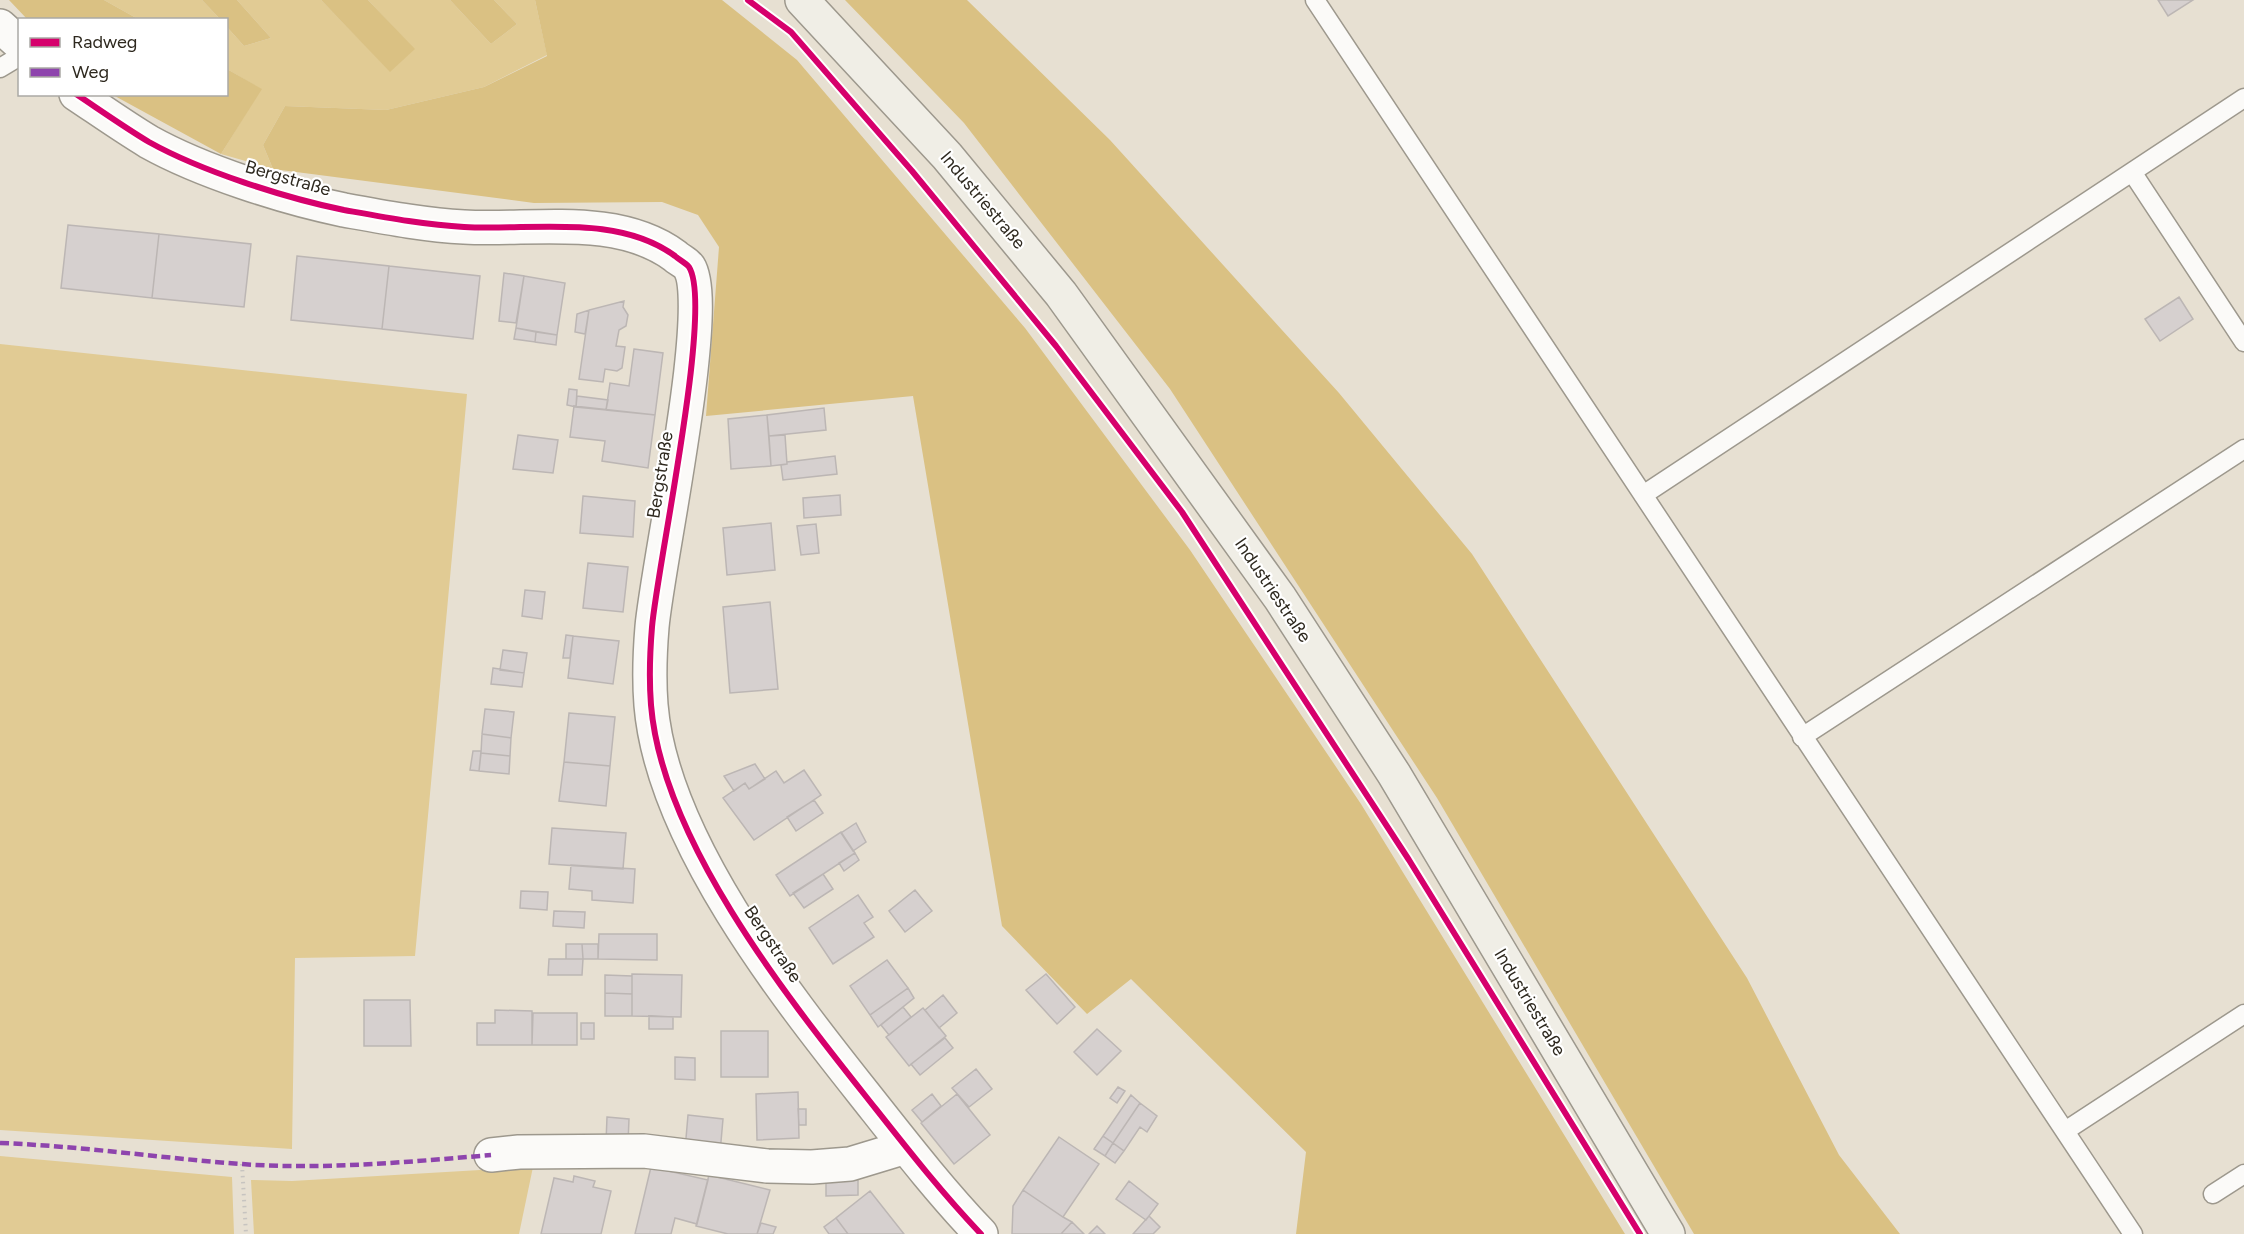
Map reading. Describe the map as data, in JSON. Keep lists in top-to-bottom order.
{
  "streets": {
    "main road": ["Industriestraße"],
    "street": ["Bergstraße"]
  },
  "legend": ["Radweg", "Weg"]
}
